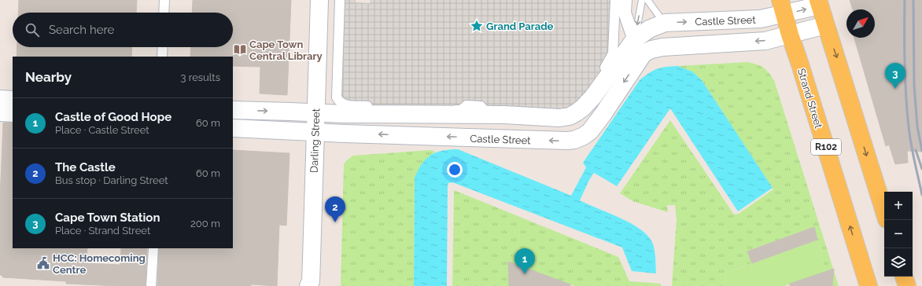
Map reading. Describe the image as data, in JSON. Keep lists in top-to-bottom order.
{
  "streets": {
    "main road": [
      "Castle Street",
      "Strand Street",
      "Darling Street",
      "R102"
    ]
  },
  "crossings": [
    ["Castle Street", "Strand Street"],
    ["Castle Street", "Darling Street"]
  ],
  "places": {
    "place": ["Grand Parade"],
    "library": ["Cape Town Central Library"],
    "public building": ["HCC: Homecoming Centre"]
  },
  "north": "top right",
  "page": {
    "search": "Search here",
    "heading": ["Nearby", "3 results"],
    "pins": ["3", "2", "1"],
    "list": [
      {
        "mark": "1",
        "name": "Castle of Good Hope",
        "note": "Place · Castle Street",
        "value": "60 m"
      },
      {
        "mark": "2",
        "name": "The Castle",
        "note": "Bus stop · Darling Street",
        "value": "60 m"
      },
      {
        "mark": "3",
        "name": "Cape Town Station",
        "note": "Place · Strand Street",
        "value": "200 m"
      }
    ],
    "map_buttons": ["+", "−"]
  }
}
